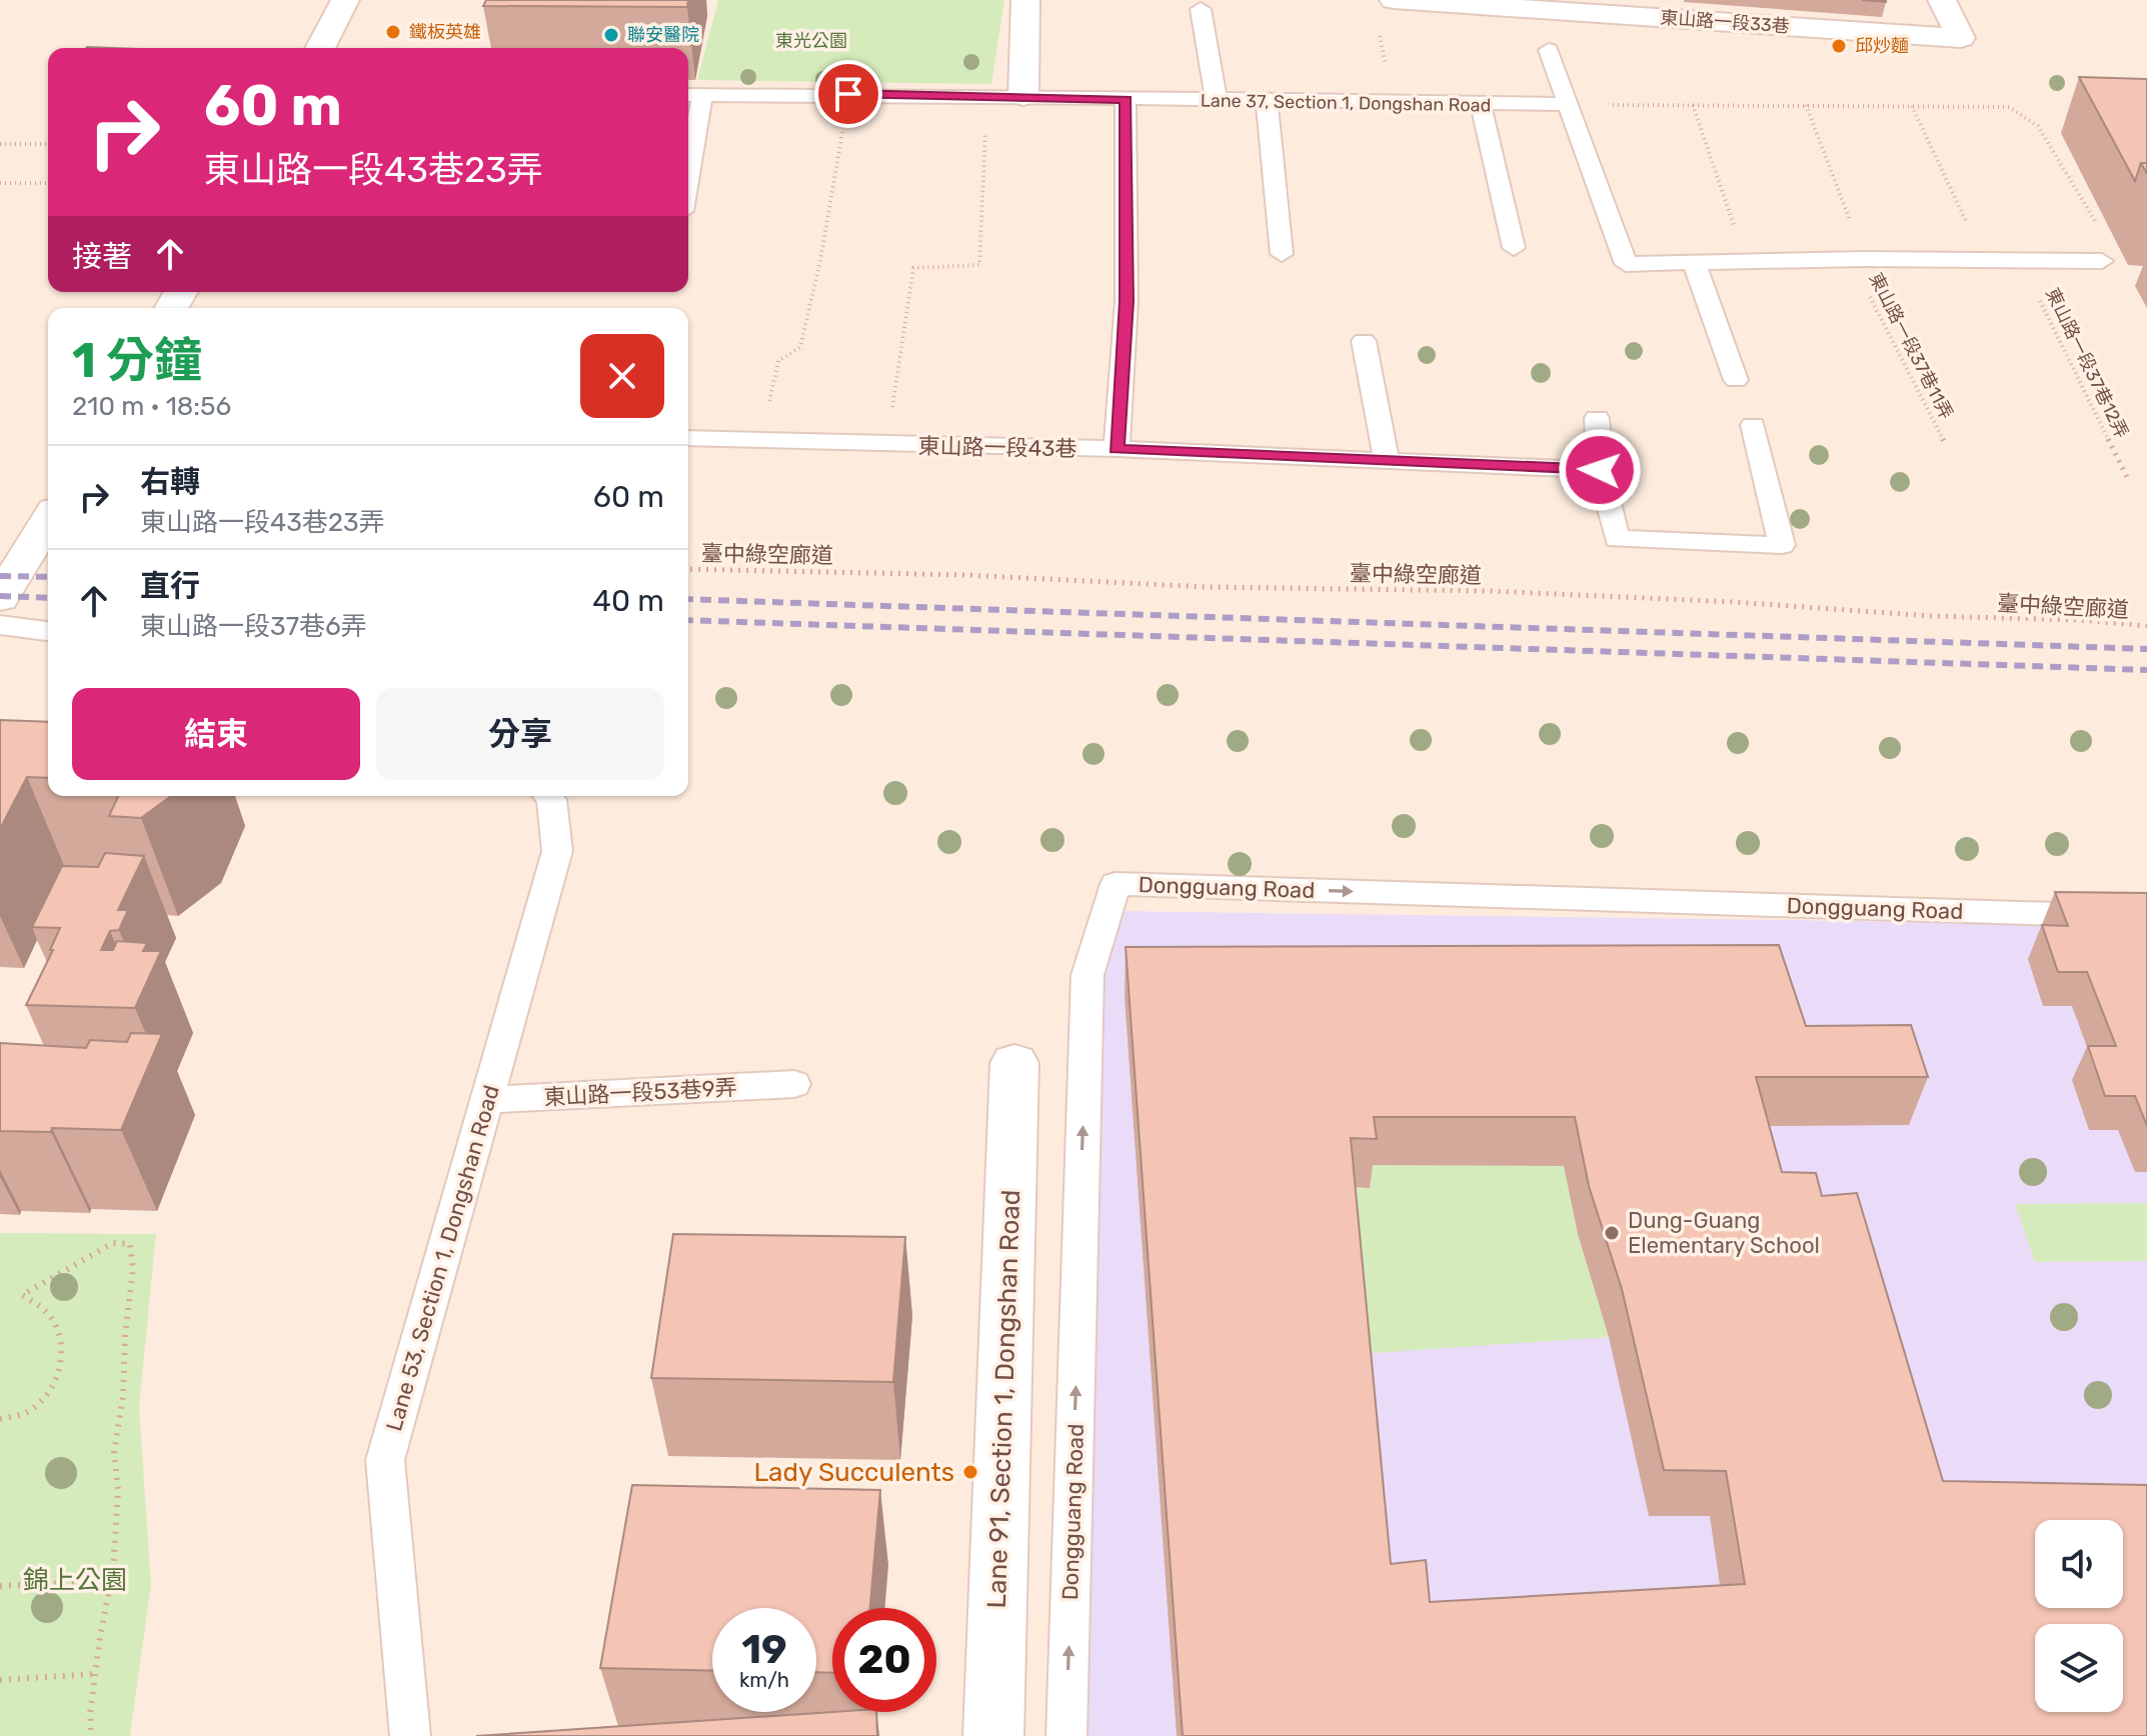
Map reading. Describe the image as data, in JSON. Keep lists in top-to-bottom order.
{
  "streets": {
    "street": ["東山路一段33巷", "Lane 91, Section 1, Dongshan Road"],
    "lane": [
      "Lane 37, Section 1, Dongshan Road",
      "東山路一段43巷",
      "Dongguang Road",
      "東山路一段53巷9弄",
      "Lane 53, Section 1, Dongshan Road"
    ],
    "path": ["東山路一段37巷11弄", "東山路一段37巷12弄", "臺中綠空廊道"]
  },
  "crossings": [
    ["東山路一段53巷9弄", "Lane 53, Section 1, Dongshan Road"]
  ],
  "parks": ["東光公園", "錦上公園"],
  "places": [
    "鐵板英雄",
    "聯安醫院",
    "邱炒麵",
    "Dung-Guang Elementary School",
    "Lady Succulents"
  ],
  "page": {
    "turn": ["60 m", "東山路一段43巷23弄"],
    "then": "接著",
    "heading": ["1 分鐘", "210 m · 18:56"],
    "list": [
      {
        "name": "右轉",
        "note": "東山路一段43巷23弄",
        "value": "60 m"
      },
      {
        "name": "直行",
        "note": "東山路一段37巷6弄",
        "value": "40 m"
      }
    ],
    "buttons": ["結束", "分享"],
    "speed": "19 km/h",
    "limit": "20"
  }
}
